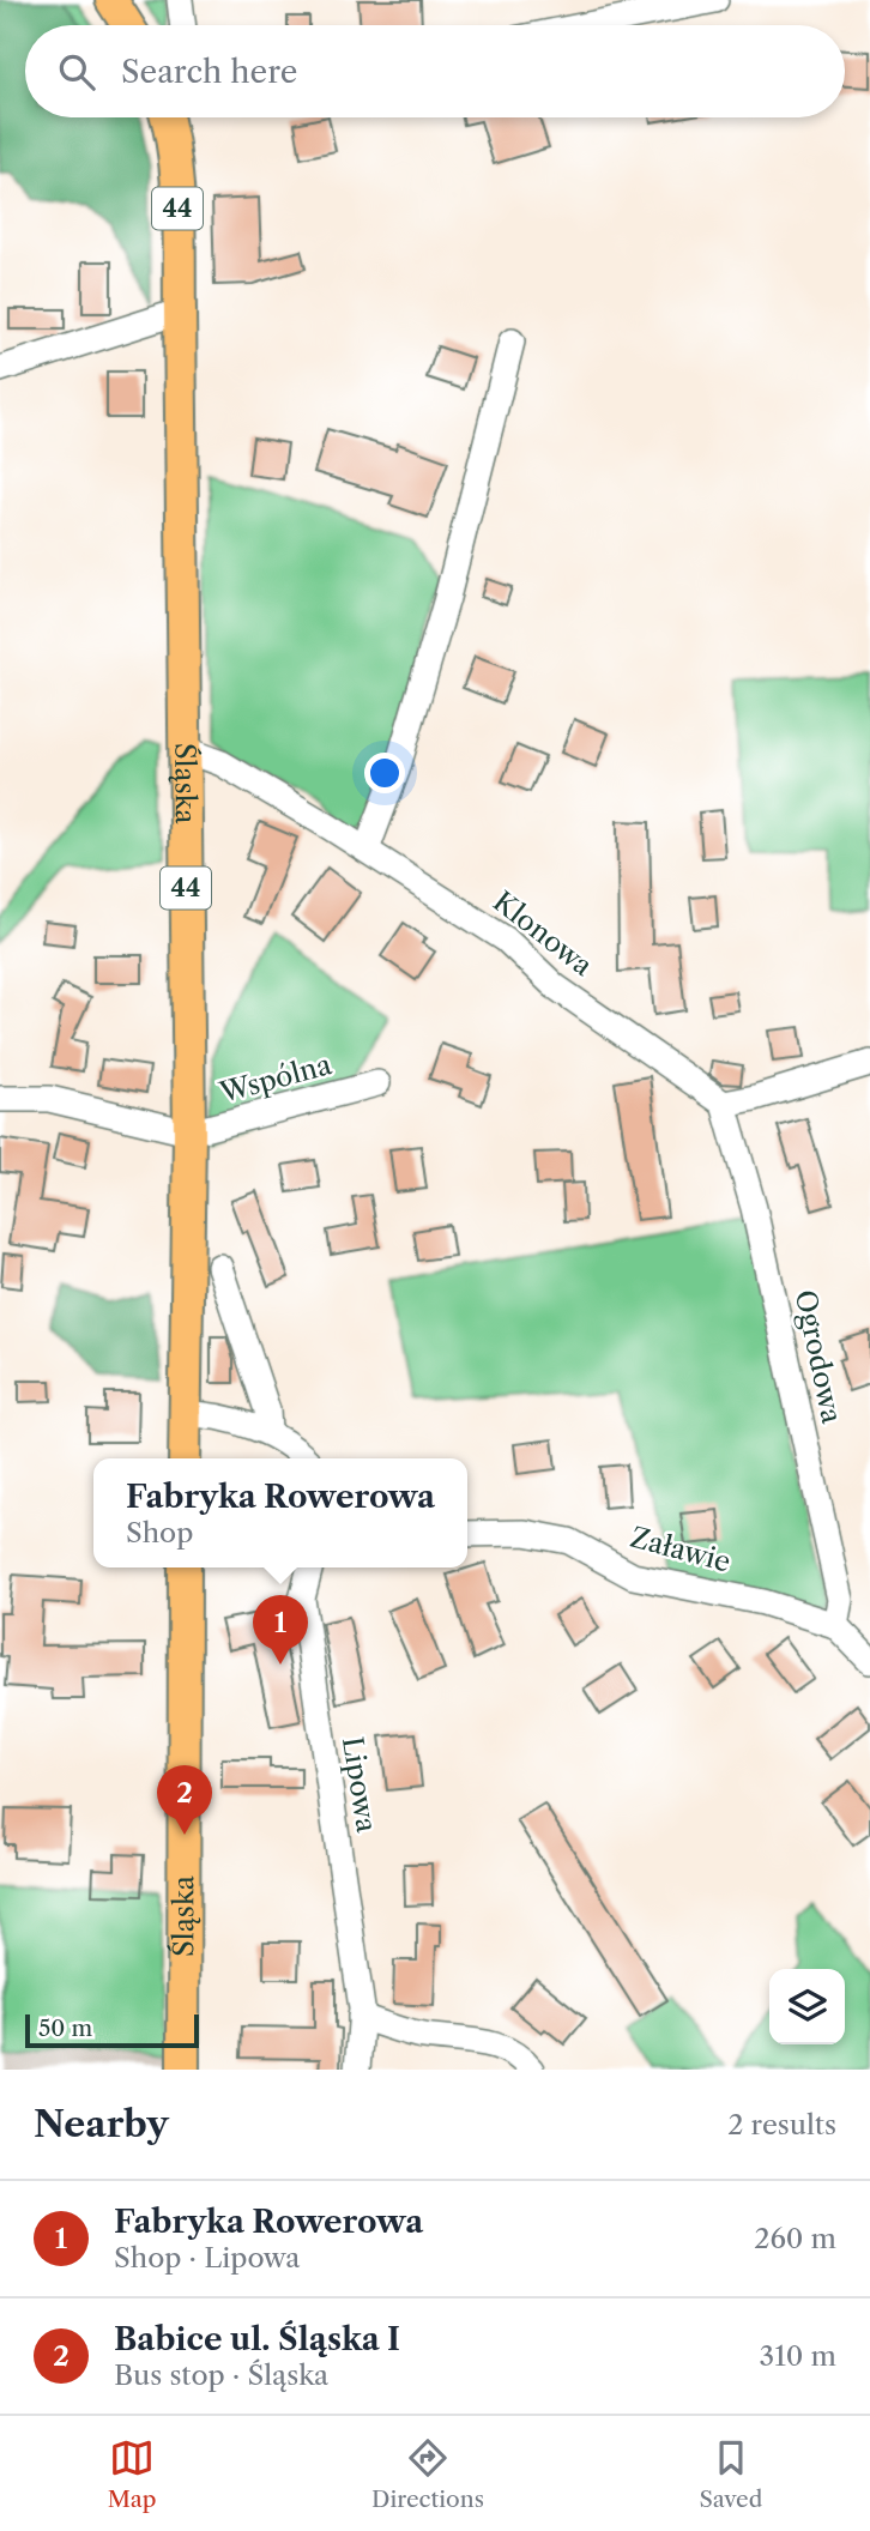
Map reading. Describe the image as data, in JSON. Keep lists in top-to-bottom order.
{
  "streets": {
    "main road": ["44", "Śląska"],
    "street": [
      "Klonowa",
      "Wspólna",
      "Ogrodowa",
      "Załawie",
      "Lipowa"
    ]
  },
  "crossings": [
    ["Śląska", "Klonowa"],
    ["Śląska", "Wspólna"],
    ["Klonowa", "Ogrodowa"],
    ["Ogrodowa", "Załawie"]
  ],
  "scale_bar": "50 m",
  "page": {
    "search": "Search here",
    "popup": ["Fabryka Rowerowa", "Shop"],
    "pins": ["1", "2"],
    "scale": "50 m",
    "heading": ["Nearby", "2 results"],
    "list": [
      {
        "mark": "1",
        "name": "Fabryka Rowerowa",
        "note": "Shop · Lipowa",
        "value": "260 m"
      },
      {
        "mark": "2",
        "name": "Babice ul. Śląska I",
        "note": "Bus stop · Śląska",
        "value": "310 m"
      }
    ],
    "nav": ["Map", "Directions", "Saved"]
  }
}
